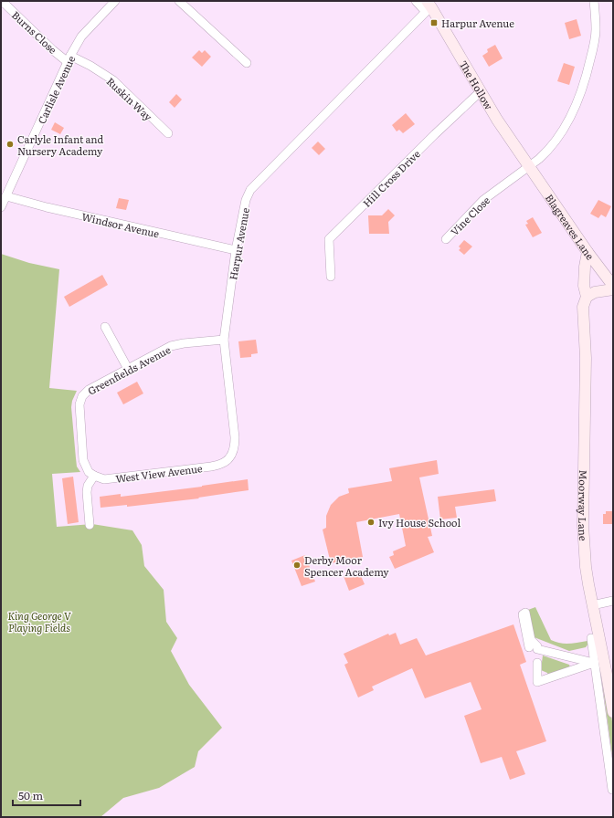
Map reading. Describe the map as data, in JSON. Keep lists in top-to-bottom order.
{
  "streets": {
    "street": [
      "Burns Close",
      "The Hollow",
      "Carlisle Avenue",
      "Ruskin Way",
      "Hill Cross Drive",
      "Vine Close",
      "Windsor Avenue",
      "Blagreaves Lane",
      "Harpur Avenue",
      "Greenfields Avenue",
      "West View Avenue",
      "Moorway Lane"
    ]
  },
  "crossings": [
    ["Burns Close", "Carlisle Avenue"],
    ["Burns Close", "Ruskin Way"],
    ["The Hollow", "Hill Cross Drive"],
    ["The Hollow", "Vine Close"],
    ["The Hollow", "Blagreaves Lane"],
    ["The Hollow", "Harpur Avenue"],
    ["Carlisle Avenue", "Ruskin Way"],
    ["Carlisle Avenue", "Windsor Avenue"],
    ["Vine Close", "Blagreaves Lane"],
    ["Windsor Avenue", "Harpur Avenue"],
    ["Blagreaves Lane", "Moorway Lane"],
    ["Harpur Avenue", "Greenfields Avenue"],
    ["Harpur Avenue", "West View Avenue"],
    ["Greenfields Avenue", "West View Avenue"]
  ],
  "parks": ["King George V Playing Fields"],
  "places": {
    "transit": ["Harpur Avenue"],
    "other": ["Carlyle Infant and Nursery Academy", "Ivy House School", "Derby Moor Spencer Academy"]
  },
  "scale_bar": "50 m"
}
